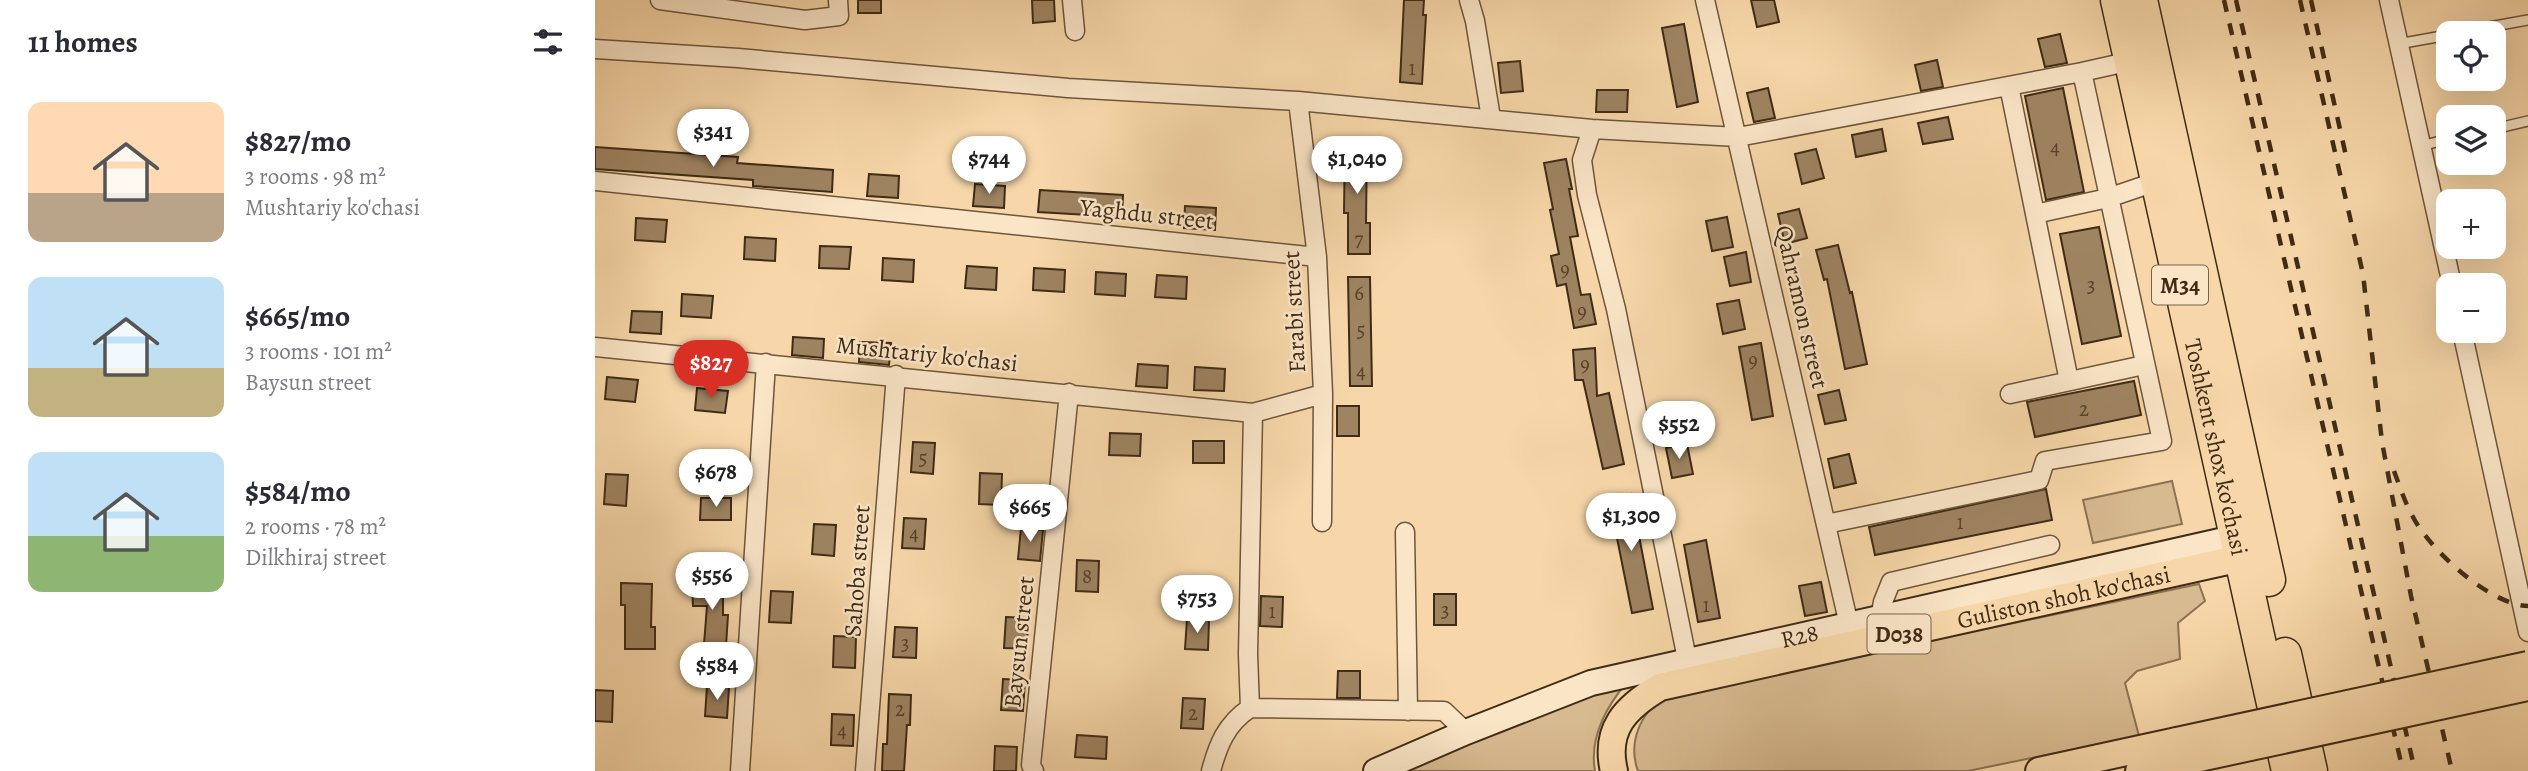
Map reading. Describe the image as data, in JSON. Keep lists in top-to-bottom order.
{
  "streets": {
    "highway": ["M34", "Toshkent shox ko'chasi"],
    "main road": ["Guliston shoh ko'chasi", "D038", "R28"],
    "street": [
      "Yaghdu street",
      "Qahramon street",
      "Farabi street",
      "Mushtariy ko'chasi",
      "Sahoba street",
      "Baysun street"
    ]
  },
  "crossings": [
    ["Yaghdu street", "Farabi street"],
    ["Qahramon street", "R28"],
    ["Mushtariy ko'chasi", "Sahoba street"],
    ["Mushtariy ko'chasi", "Baysun street"],
    ["Toshkent shox ko'chasi", "Guliston shoh ko'chasi"],
    ["Toshkent shox ko'chasi", "R28"],
    ["Guliston shoh ko'chasi", "R28"]
  ],
  "house_numbers": [
    "1",
    "4",
    "7",
    "9",
    "3",
    "6",
    "9",
    "5",
    "9",
    "9",
    "4",
    "2",
    "5",
    "1",
    "4",
    "8",
    "1",
    "3",
    "1",
    "3",
    "2",
    "2",
    "4"
  ],
  "page": {
    "heading": "11 homes",
    "map_buttons": ["+", "−"],
    "list": [
      {
        "name": "$827/mo",
        "note": "3 rooms · 98 m² · Mushtariy ko'chasi"
      },
      {
        "name": "$665/mo",
        "note": "3 rooms · 101 m² · Baysun street"
      },
      {
        "name": "$584/mo",
        "note": "2 rooms · 78 m² · Dilkhiraj street"
      }
    ],
    "price": [
      "$341",
      "$744",
      "$1,040",
      "$827",
      "$552",
      "$678",
      "$665",
      "$1,300",
      "$556",
      "$753",
      "$584"
    ]
  }
}
